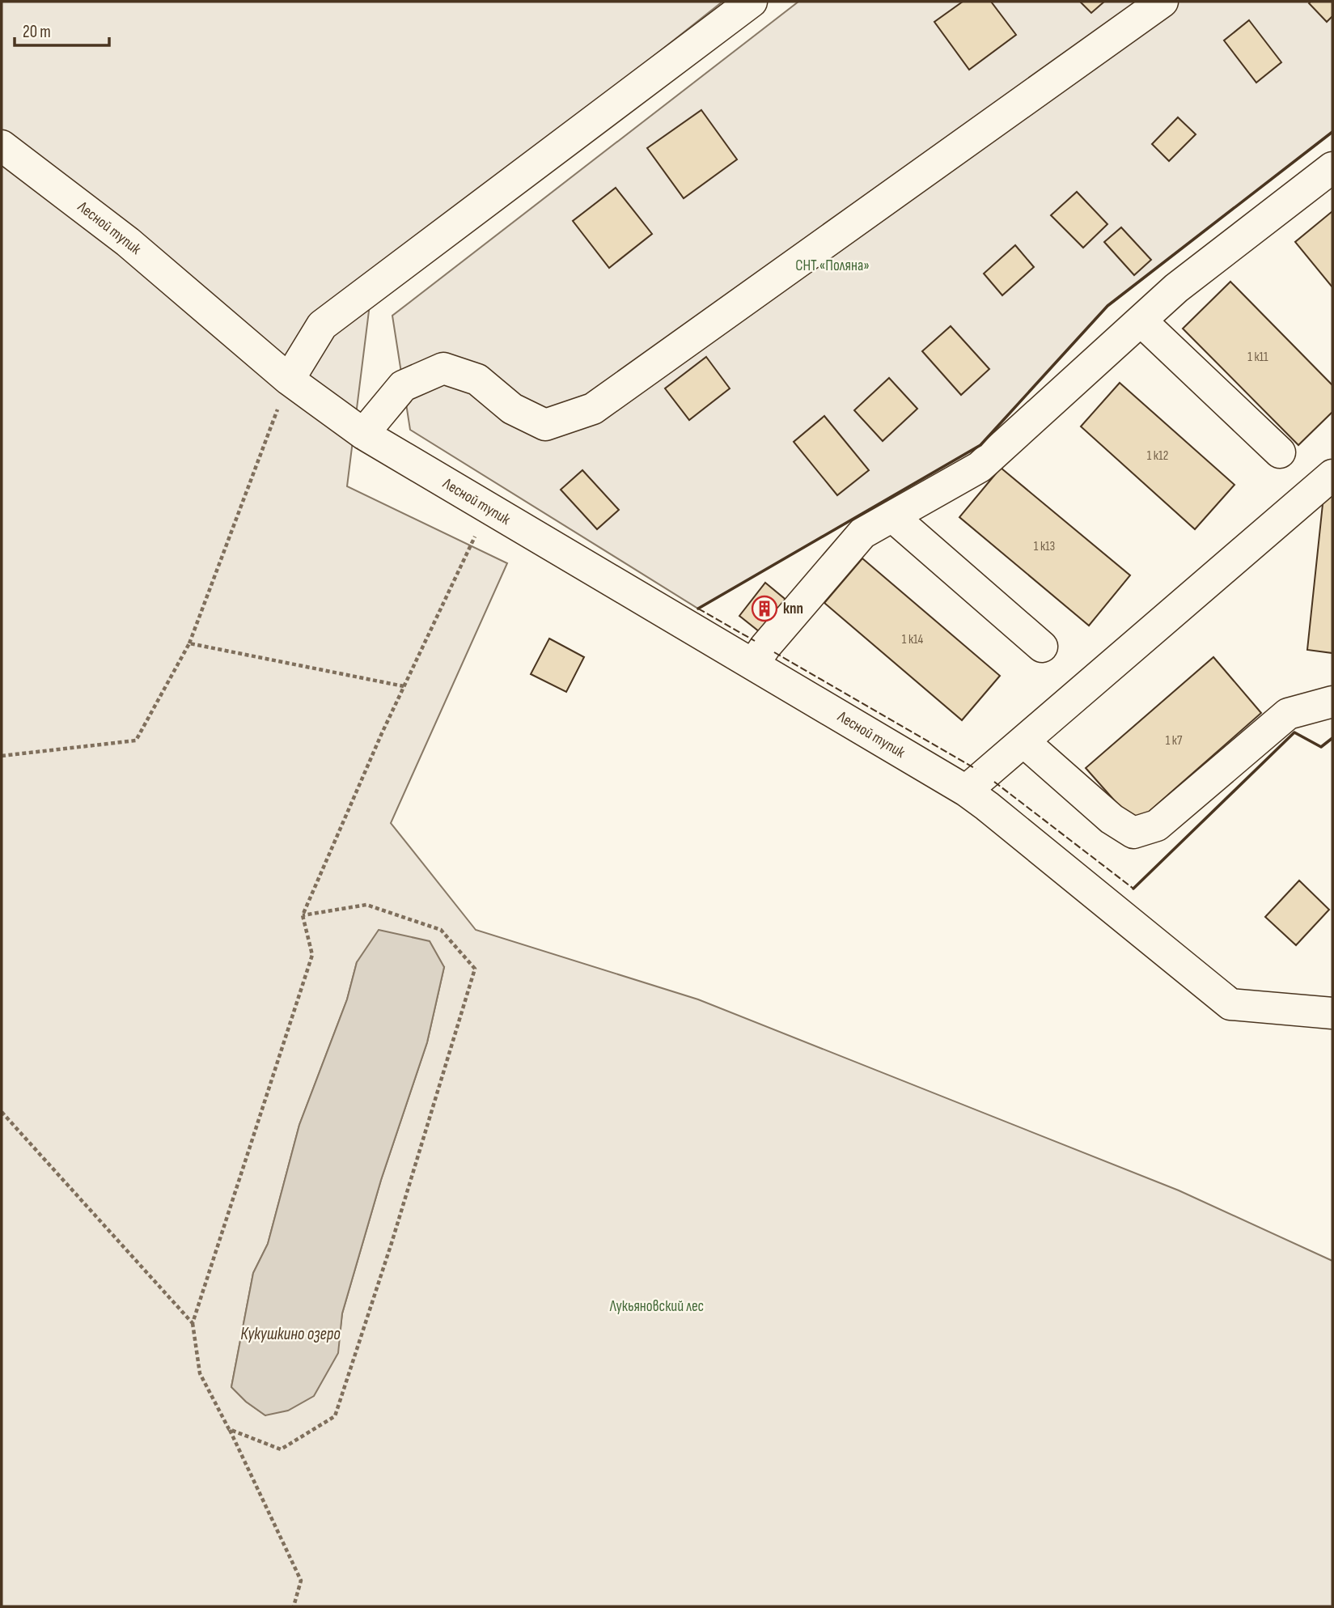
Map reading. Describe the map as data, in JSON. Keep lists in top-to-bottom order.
{
  "streets": {
    "street": ["Лесной тупик"]
  },
  "water": ["Кукушкино озеро"],
  "parks": ["СНТ «Поляна»", "Лукьяновский лес"],
  "places": {
    "building": ["кпп"]
  },
  "house_numbers": [
    "1 к11",
    "1 к12",
    "1 к13",
    "1 к14",
    "1 к7"
  ],
  "scale_bar": "20 m"
}
